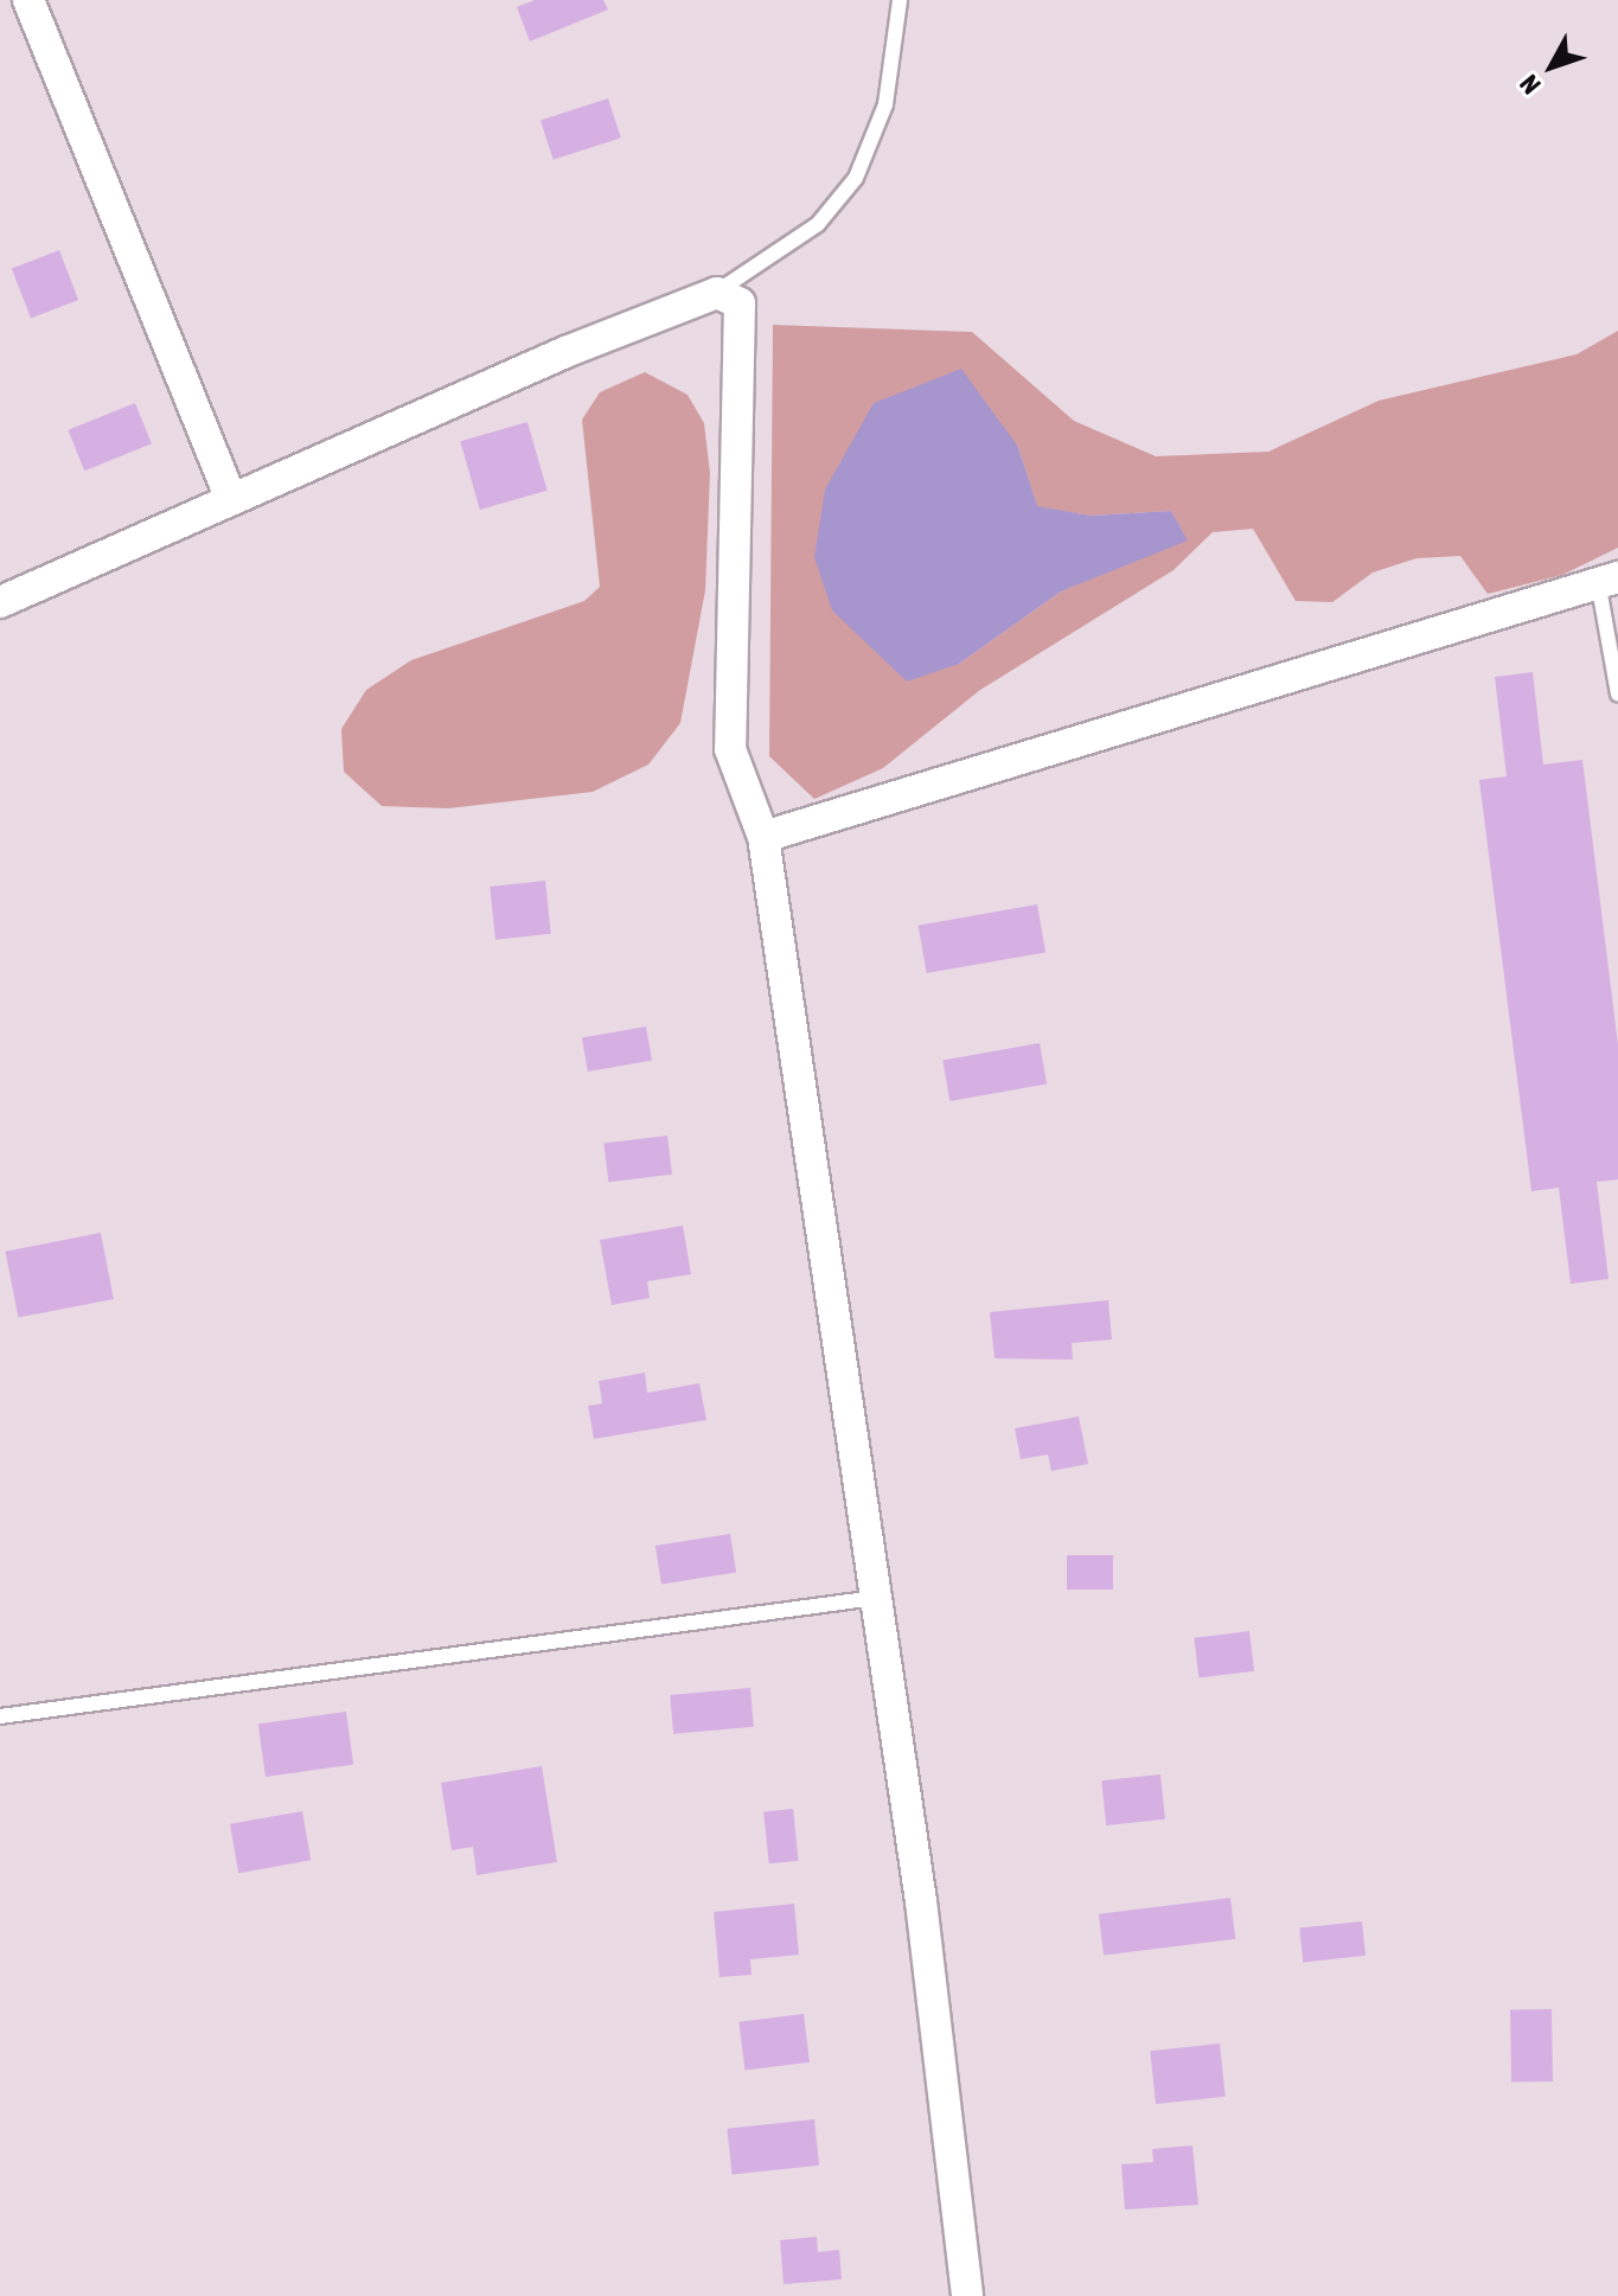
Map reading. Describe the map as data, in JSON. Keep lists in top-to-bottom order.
{
  "north": "bottom left"
}
